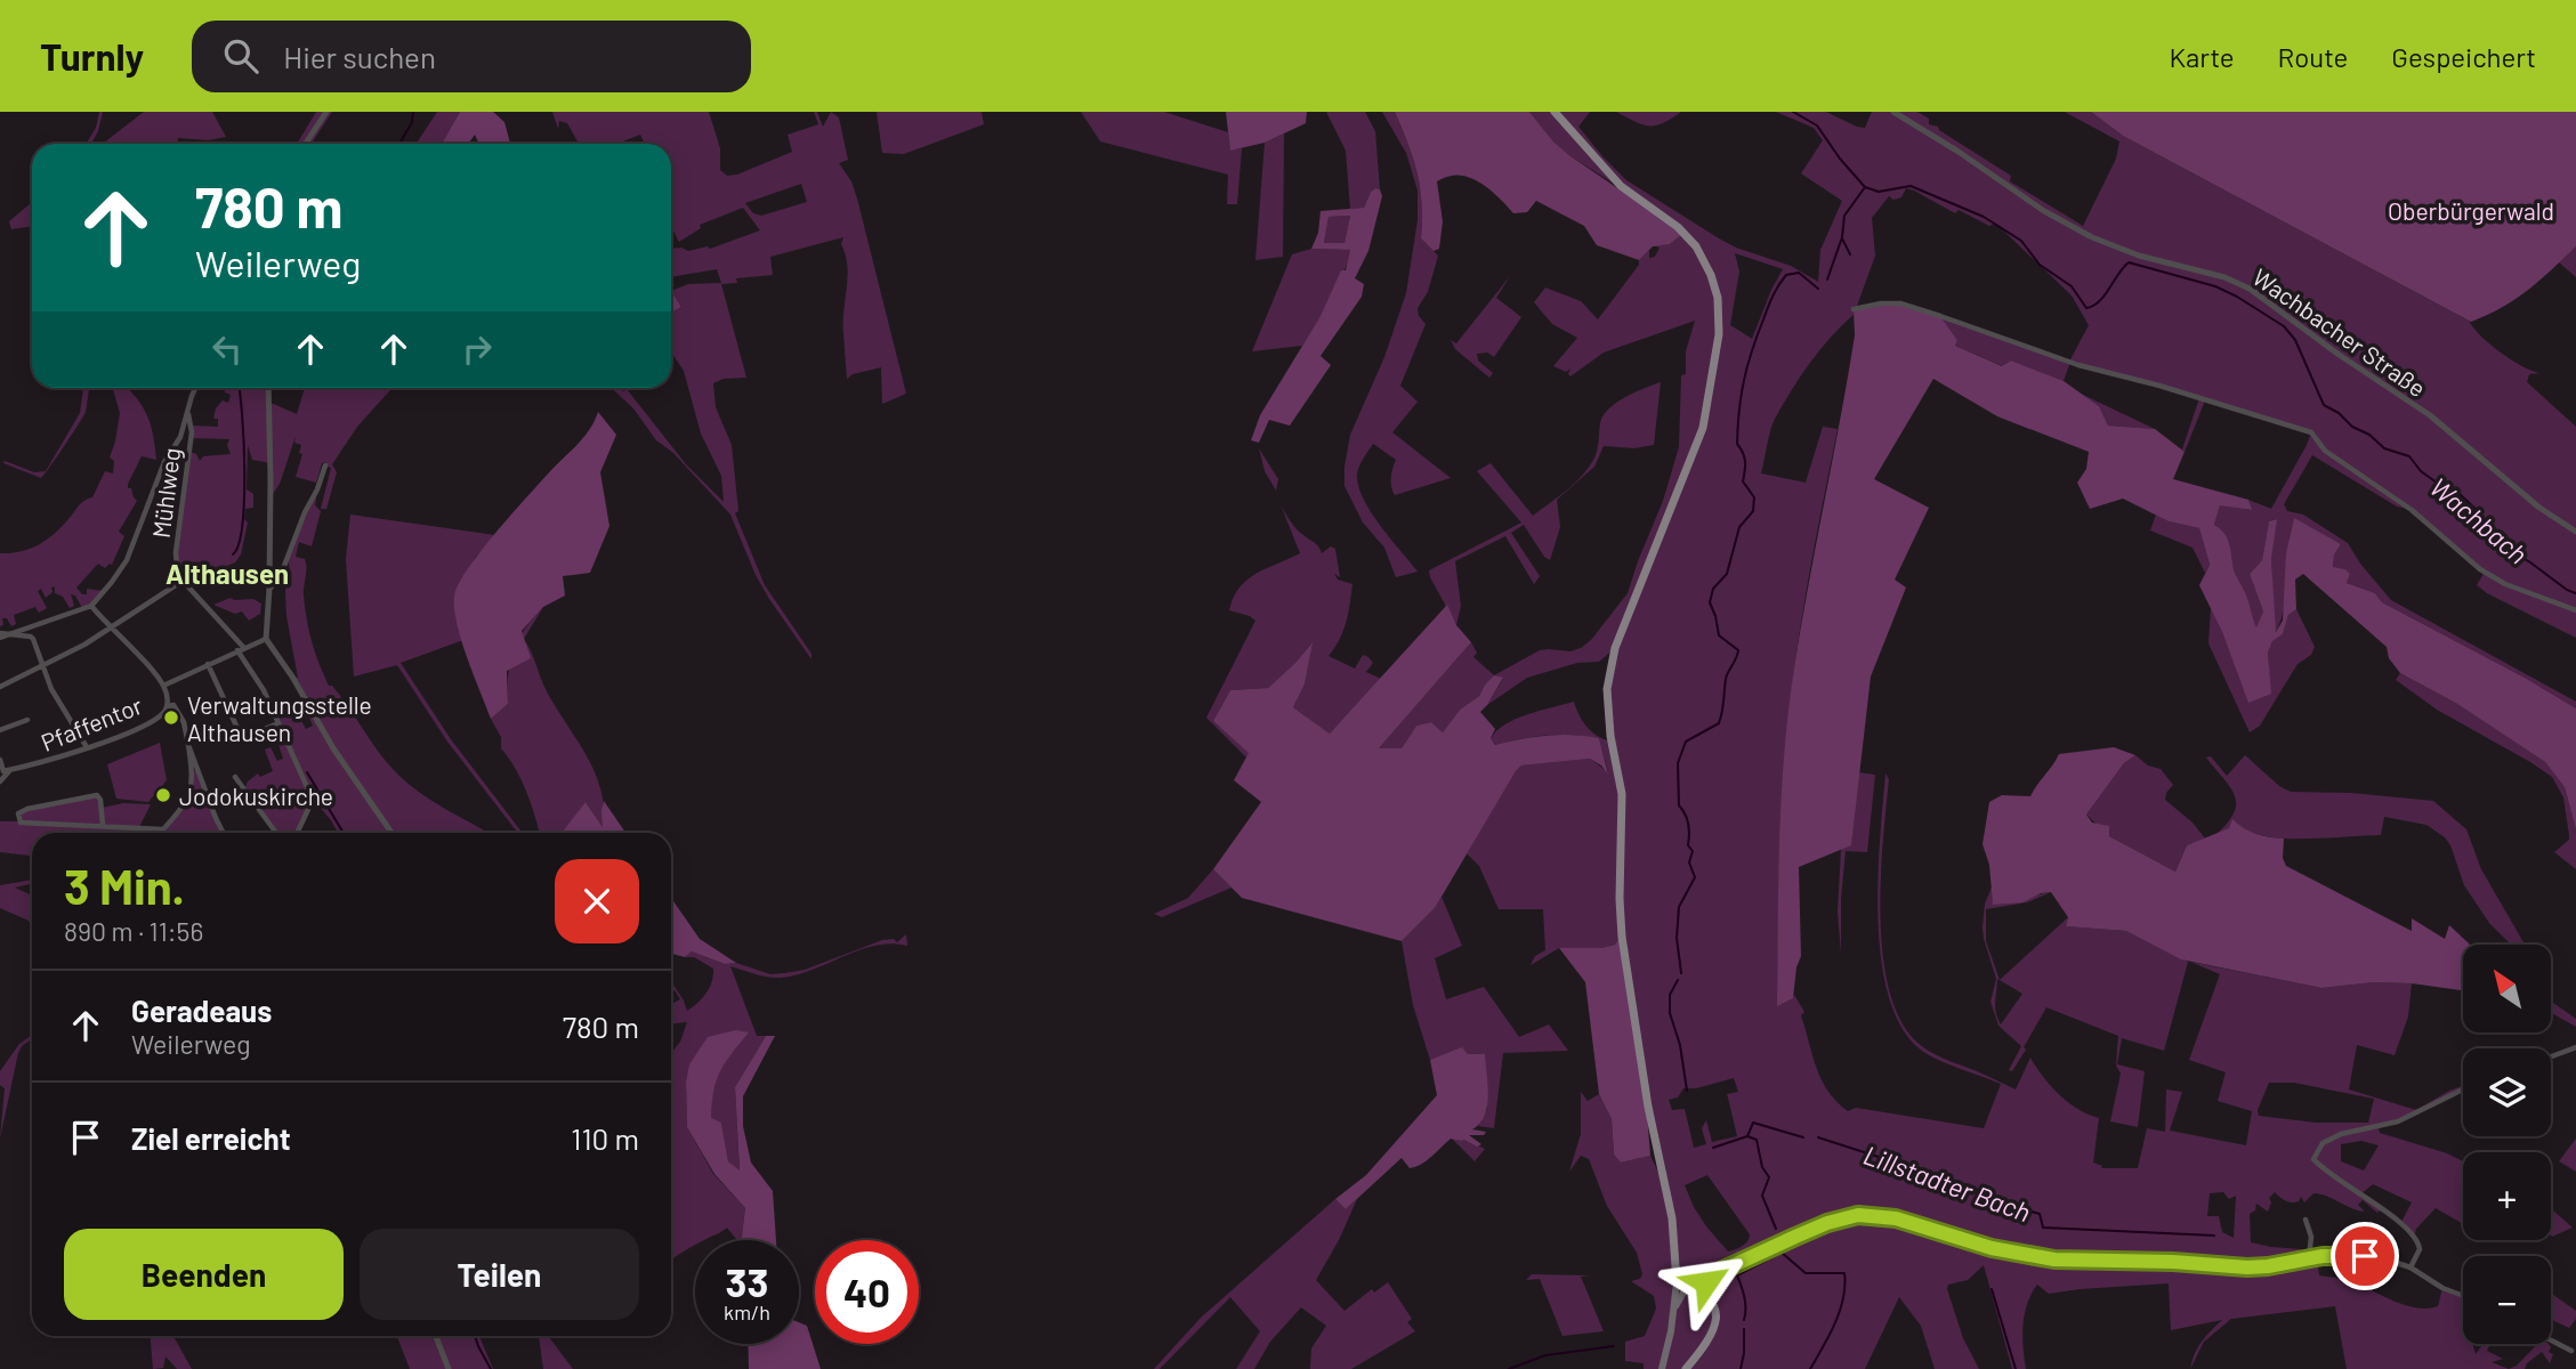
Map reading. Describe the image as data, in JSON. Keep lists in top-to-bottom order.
{
  "streets": {
    "street": ["Wachbacher Straße", "Mühlweg", "Pfaffentor"]
  },
  "districts": ["Althausen"],
  "water": ["Wachbach", "Lillstadter Bach"],
  "parks": ["Oberbürgerwald"],
  "places": ["Verwaltungsstelle Althausen", "Jodokuskirche"],
  "north": "top left",
  "page": {
    "header": "Turnly",
    "search": "Hier suchen",
    "nav": ["Karte", "Route", "Gespeichert"],
    "turn": ["780 m", "Weilerweg"],
    "heading": ["3 Min.", "890 m · 11:56"],
    "map_buttons": ["+", "−"],
    "list": [
      {
        "name": "Geradeaus",
        "note": "Weilerweg",
        "value": "780 m"
      },
      {
        "name": "Ziel erreicht",
        "value": "110 m"
      }
    ],
    "buttons": ["Beenden", "Teilen"],
    "speed": "33 km/h",
    "limit": "40"
  }
}
